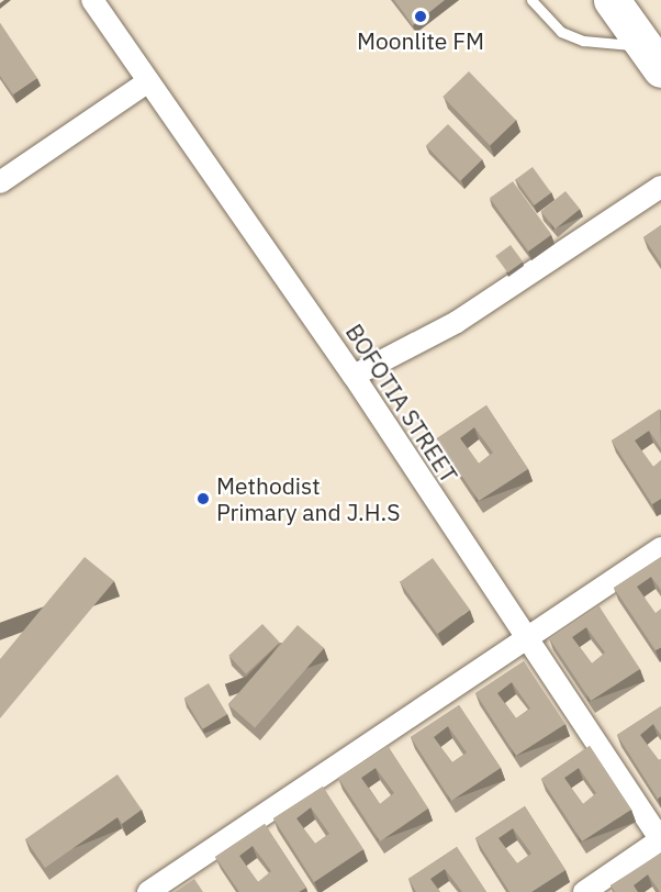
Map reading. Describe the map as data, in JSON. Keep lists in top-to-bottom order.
{
  "streets": {
    "street": ["BOFOTIA STREET"]
  },
  "places": ["Moonlite FM", "Methodist Primary and J.H.S"]
}
